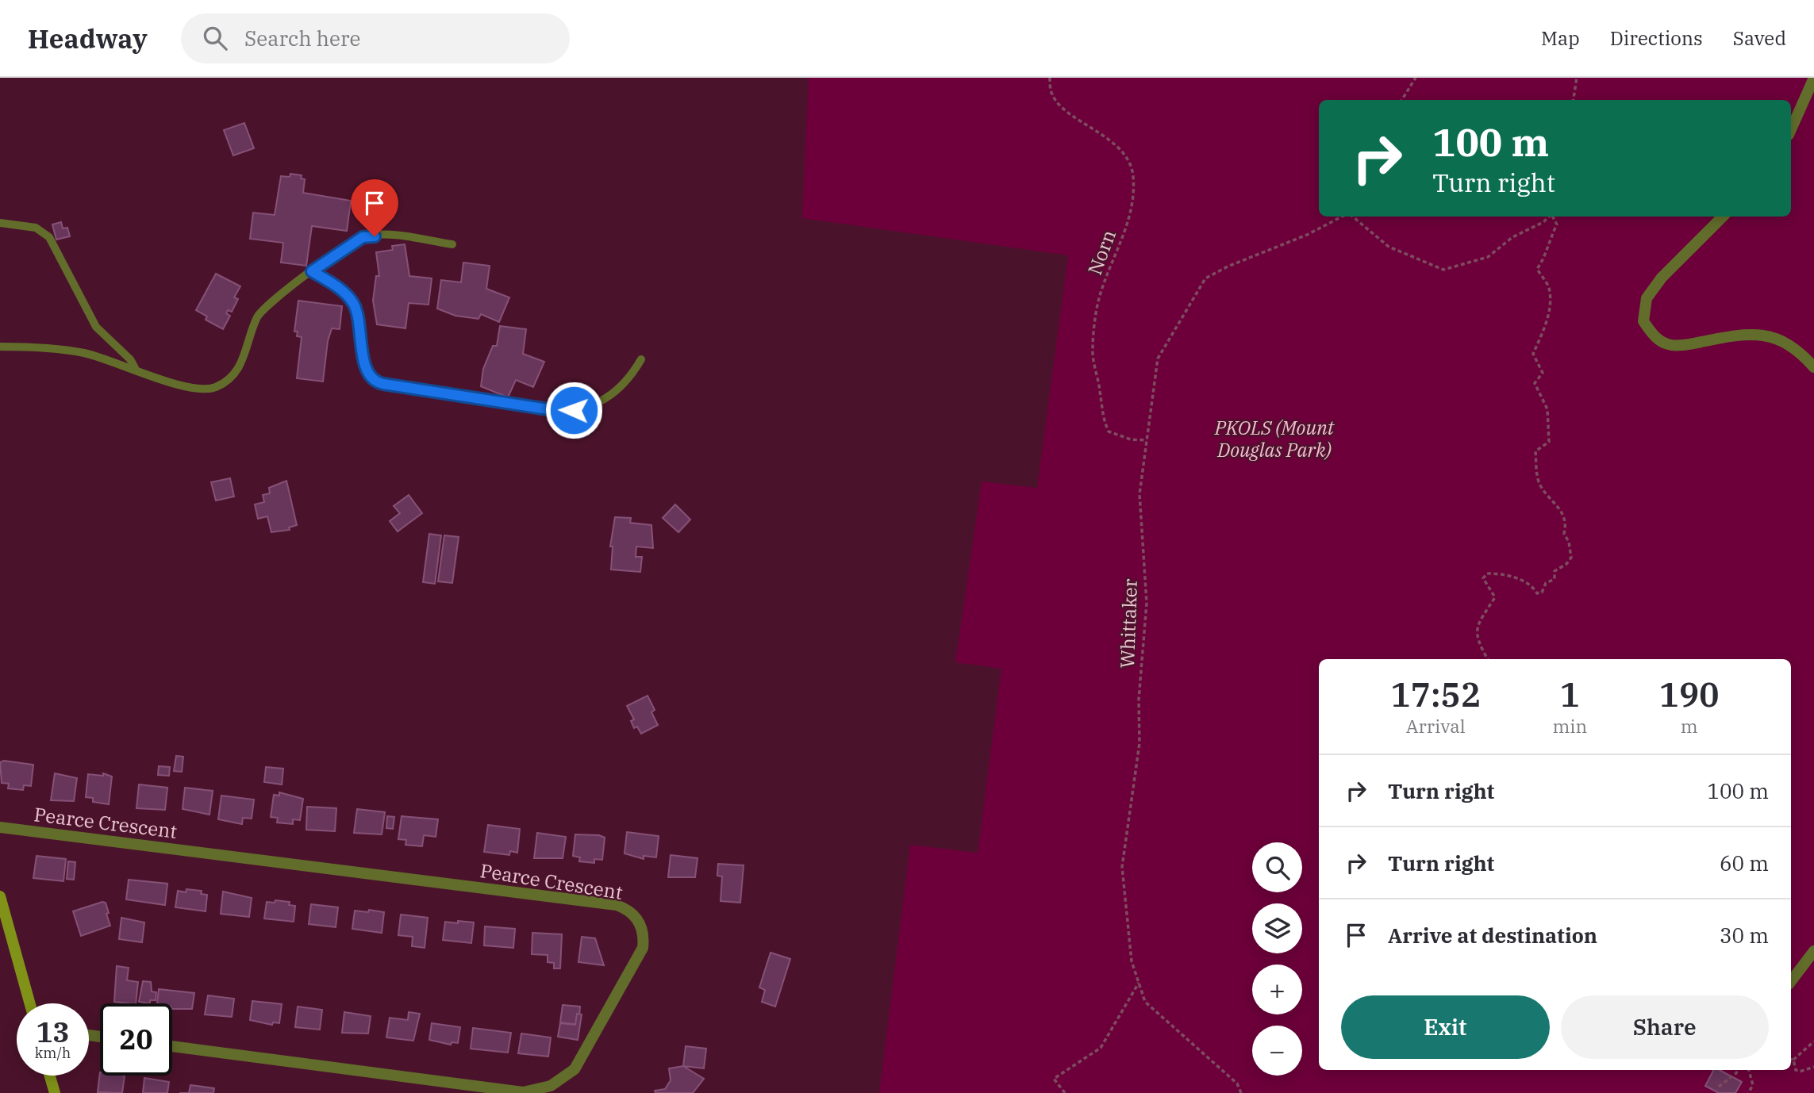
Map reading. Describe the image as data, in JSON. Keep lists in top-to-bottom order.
{
  "streets": {
    "street": ["Pearce Crescent"],
    "path": ["Norn", "Whittaker"]
  },
  "crossings": [
    ["Norn", "Whittaker"]
  ],
  "parks": ["PKOLS (Mount Douglas Park)"],
  "page": {
    "header": "Headway",
    "search": "Search here",
    "nav": ["Map", "Directions", "Saved"],
    "turn": ["100 m", "Turn right"],
    "eta": [
      "17:52",
      "Arrival",
      "1",
      "min",
      "190",
      "m"
    ],
    "list": [
      {
        "name": "Turn right",
        "value": "100 m"
      },
      {
        "name": "Turn right",
        "value": "60 m"
      },
      {
        "name": "Arrive at destination",
        "value": "30 m"
      }
    ],
    "map_buttons": ["+", "−"],
    "buttons": ["Exit", "Share"],
    "speed": "13 km/h",
    "limit": "20"
  }
}
